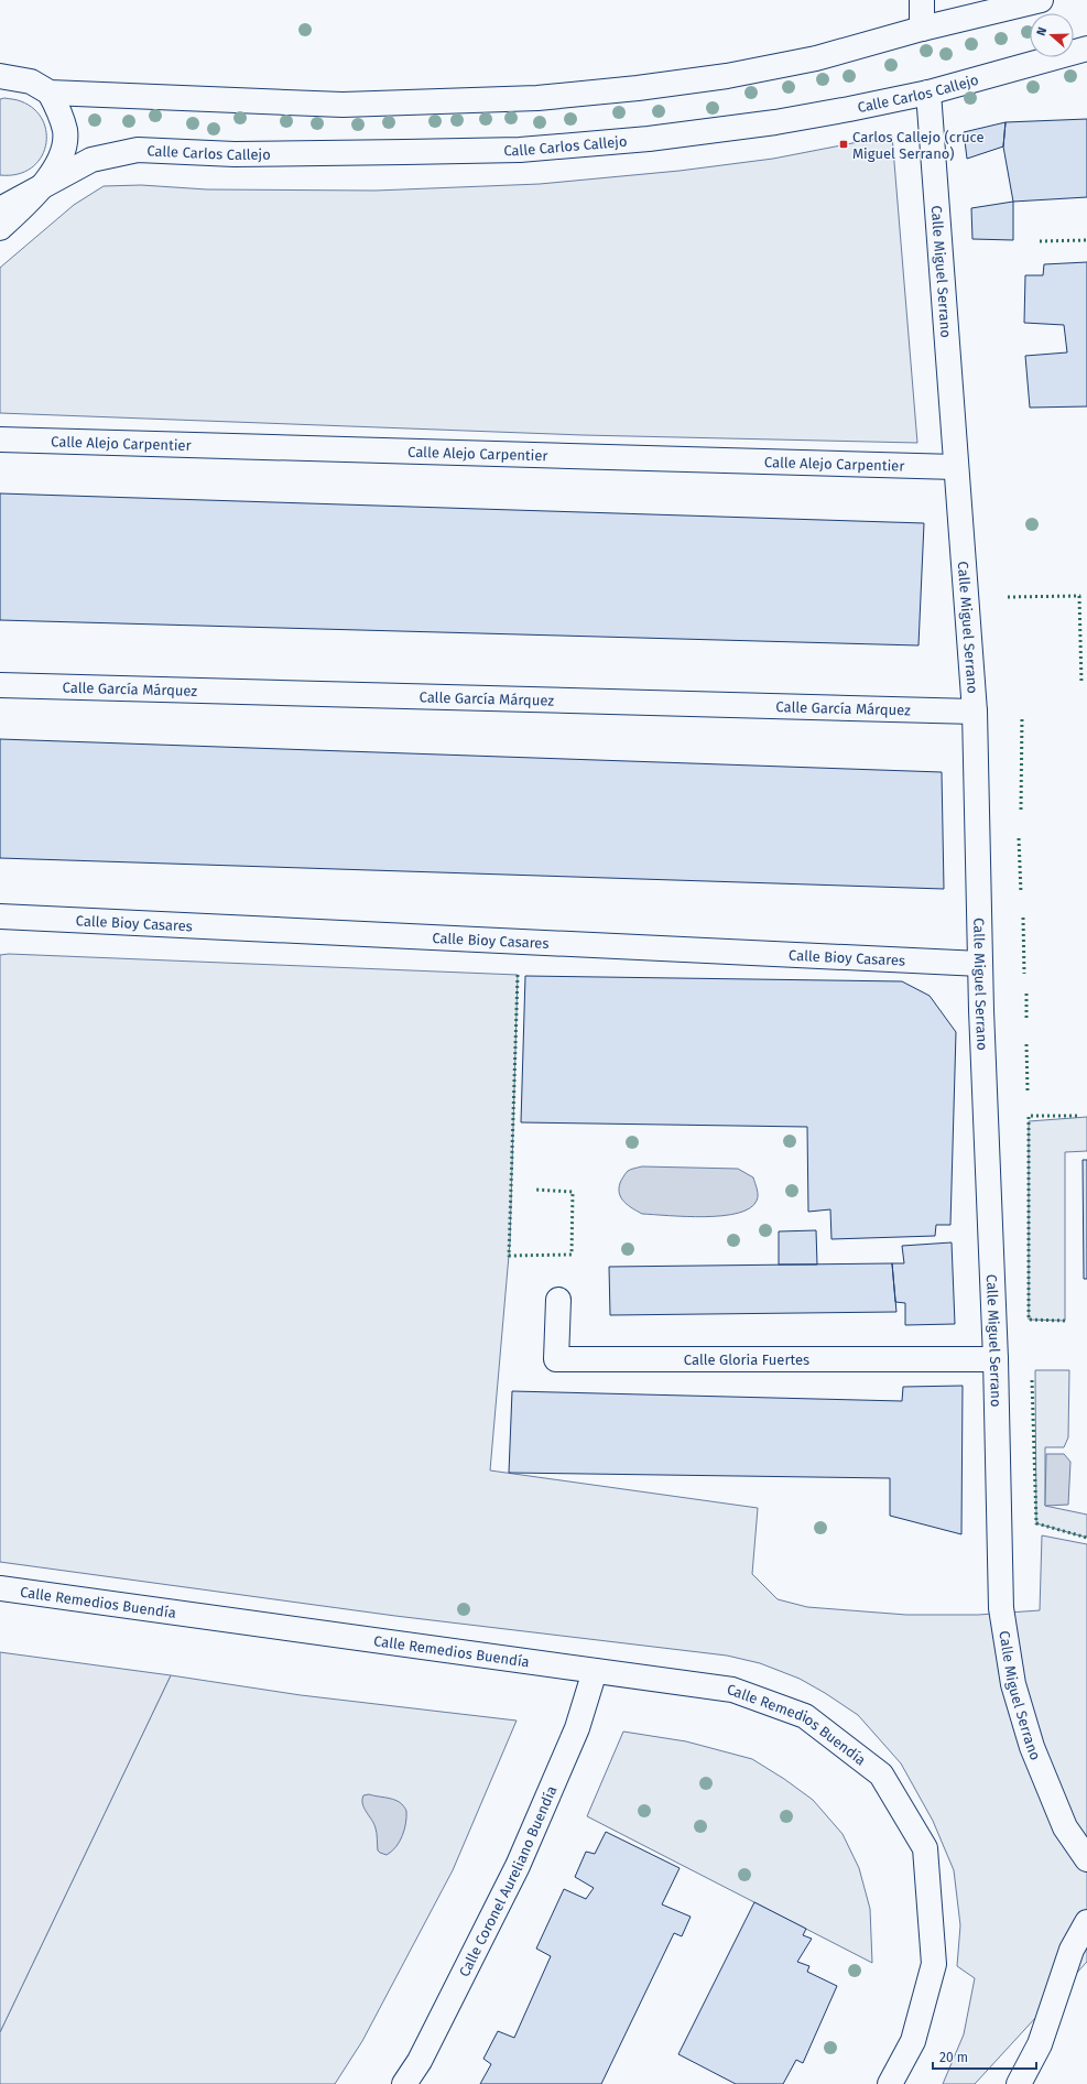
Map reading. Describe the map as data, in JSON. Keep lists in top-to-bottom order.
{
  "streets": {
    "street": [
      "Calle Carlos Callejo",
      "Calle Miguel Serrano",
      "Calle Alejo Carpentier",
      "Calle García Márquez",
      "Calle Bioy Casares",
      "Calle Gloria Fuertes",
      "Calle Remedios Buendía",
      "Calle Coronel Aureliano Buendía"
    ]
  },
  "crossings": [
    ["Calle Carlos Callejo", "Calle Miguel Serrano"],
    ["Calle Miguel Serrano", "Calle Alejo Carpentier"],
    ["Calle Miguel Serrano", "Calle García Márquez"],
    ["Calle Miguel Serrano", "Calle Bioy Casares"],
    ["Calle Miguel Serrano", "Calle Gloria Fuertes"],
    ["Calle Remedios Buendía", "Calle Coronel Aureliano Buendía"]
  ],
  "places": {
    "transit": ["Carlos Callejo (cruce Miguel Serrano)"]
  },
  "scale_bar": "20 m",
  "north": "left"
}
